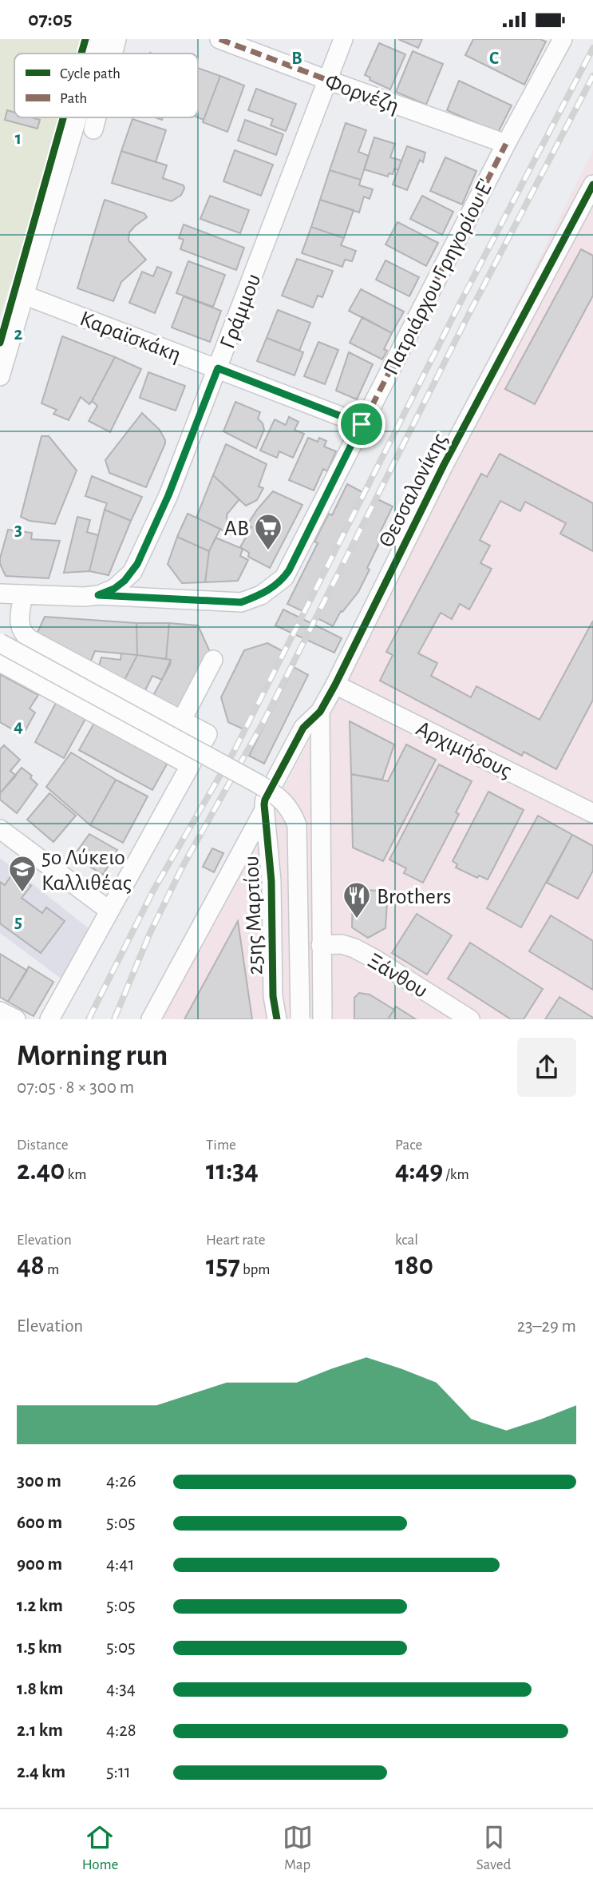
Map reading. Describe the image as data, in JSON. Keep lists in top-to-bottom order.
{
  "streets": {
    "street": [
      "Φορνέζη",
      "Πατριάρχου Γρηγορίου Ε'",
      "Γράμμου",
      "Καραϊσκάκη",
      "Θεσσαλονίκης",
      "Αρχιμήδους",
      "25ης Μαρτίου",
      "Ξάνθου"
    ]
  },
  "crossings": [
    ["Φορνέζη", "Πατριάρχου Γρηγορίου Ε'"],
    ["Φορνέζη", "Γράμμου"],
    ["Πατριάρχου Γρηγορίου Ε'", "Γράμμου"],
    ["Πατριάρχου Γρηγορίου Ε'", "Καραϊσκάκη"],
    ["Γράμμου", "Καραϊσκάκη"],
    ["Θεσσαλονίκης", "Αρχιμήδους"],
    ["Θεσσαλονίκης", "25ης Μαρτίου"]
  ],
  "places": {
    "supermarket": ["ΑΒ"],
    "school or university": ["5ο Λύκειο Καλλιθέας"],
    "restaurant": ["Brothers"]
  },
  "legend": ["Cycle path", "Path"],
  "page": {
    "status": "07:05",
    "heading": ["Morning run", "07:05 · 8 × 300 m"],
    "stats": [
      ["Distance", "2.40 km"],
      ["Time", "11:34"],
      ["Pace", "4:49 /km"],
      ["Elevation", "48 m"],
      ["Heart rate", "157 bpm"],
      ["kcal", "180"]
    ],
    "chart": ["Elevation", "23–29 m"],
    "list": [
      {
        "name": "300 m",
        "note": "4:26"
      },
      {
        "name": "600 m",
        "note": "5:05"
      },
      {
        "name": "900 m",
        "note": "4:41"
      },
      {
        "name": "1.2 km",
        "note": "5:05"
      },
      {
        "name": "1.5 km",
        "note": "5:05"
      },
      {
        "name": "1.8 km",
        "note": "4:34"
      },
      {
        "name": "2.1 km",
        "note": "4:28"
      },
      {
        "name": "2.4 km",
        "note": "5:11"
      }
    ],
    "tabs": ["Home", "Map", "Saved"]
  },
  "grid": {
    "columns": ["B", "C"],
    "rows": [
      "1",
      "2",
      "3",
      "4",
      "5"
    ]
  }
}
